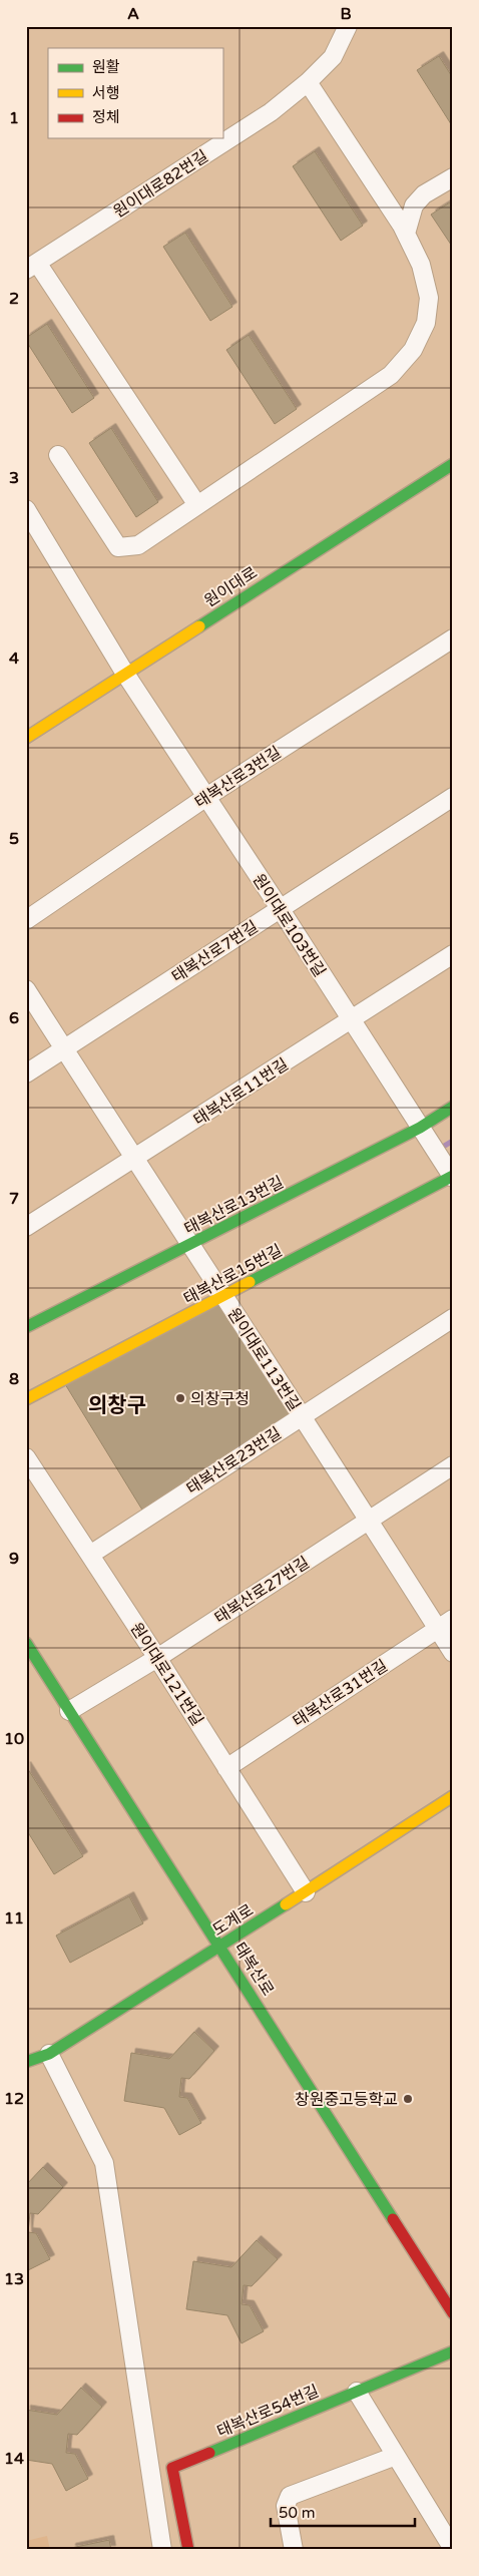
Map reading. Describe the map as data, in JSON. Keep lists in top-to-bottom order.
{
  "streets": {
    "street": [
      "원이대로82번길",
      "원이대로",
      "태복산로3번길",
      "원이대로103번길",
      "태복산로7번길",
      "태복산로11번길",
      "태복산로13번길",
      "태복산로15번길",
      "원이대로113번길",
      "태복산로23번길",
      "태복산로27번길",
      "원이대로121번길",
      "태복산로31번길",
      "도계로",
      "태복산로",
      "태복산로54번길"
    ]
  },
  "crossings": [
    ["원이대로", "원이대로103번길"],
    ["태복산로3번길", "원이대로103번길"],
    ["원이대로103번길", "태복산로7번길"],
    ["원이대로103번길", "태복산로11번길"],
    ["원이대로103번길", "태복산로13번길"],
    ["원이대로103번길", "태복산로15번길"],
    ["태복산로7번길", "원이대로113번길"],
    ["태복산로11번길", "원이대로113번길"],
    ["태복산로13번길", "원이대로113번길"],
    ["태복산로15번길", "원이대로113번길"],
    ["원이대로113번길", "태복산로23번길"],
    ["원이대로113번길", "태복산로27번길"],
    ["원이대로113번길", "태복산로31번길"],
    ["태복산로23번길", "원이대로121번길"],
    ["태복산로27번길", "원이대로121번길"],
    ["태복산로27번길", "태복산로"],
    ["원이대로121번길", "태복산로31번길"],
    ["원이대로121번길", "도계로"],
    ["도계로", "태복산로"]
  ],
  "districts": ["의창구"],
  "places": ["의창구청", "창원중고등학교"],
  "legend": ["원활", "서행", "정체"],
  "scale_bar": "50 m",
  "grid": {
    "columns": ["A", "B"],
    "rows": [
      "1",
      "2",
      "3",
      "4",
      "5",
      "6",
      "7",
      "8",
      "9",
      "10",
      "11",
      "12",
      "13",
      "14"
    ]
  }
}
